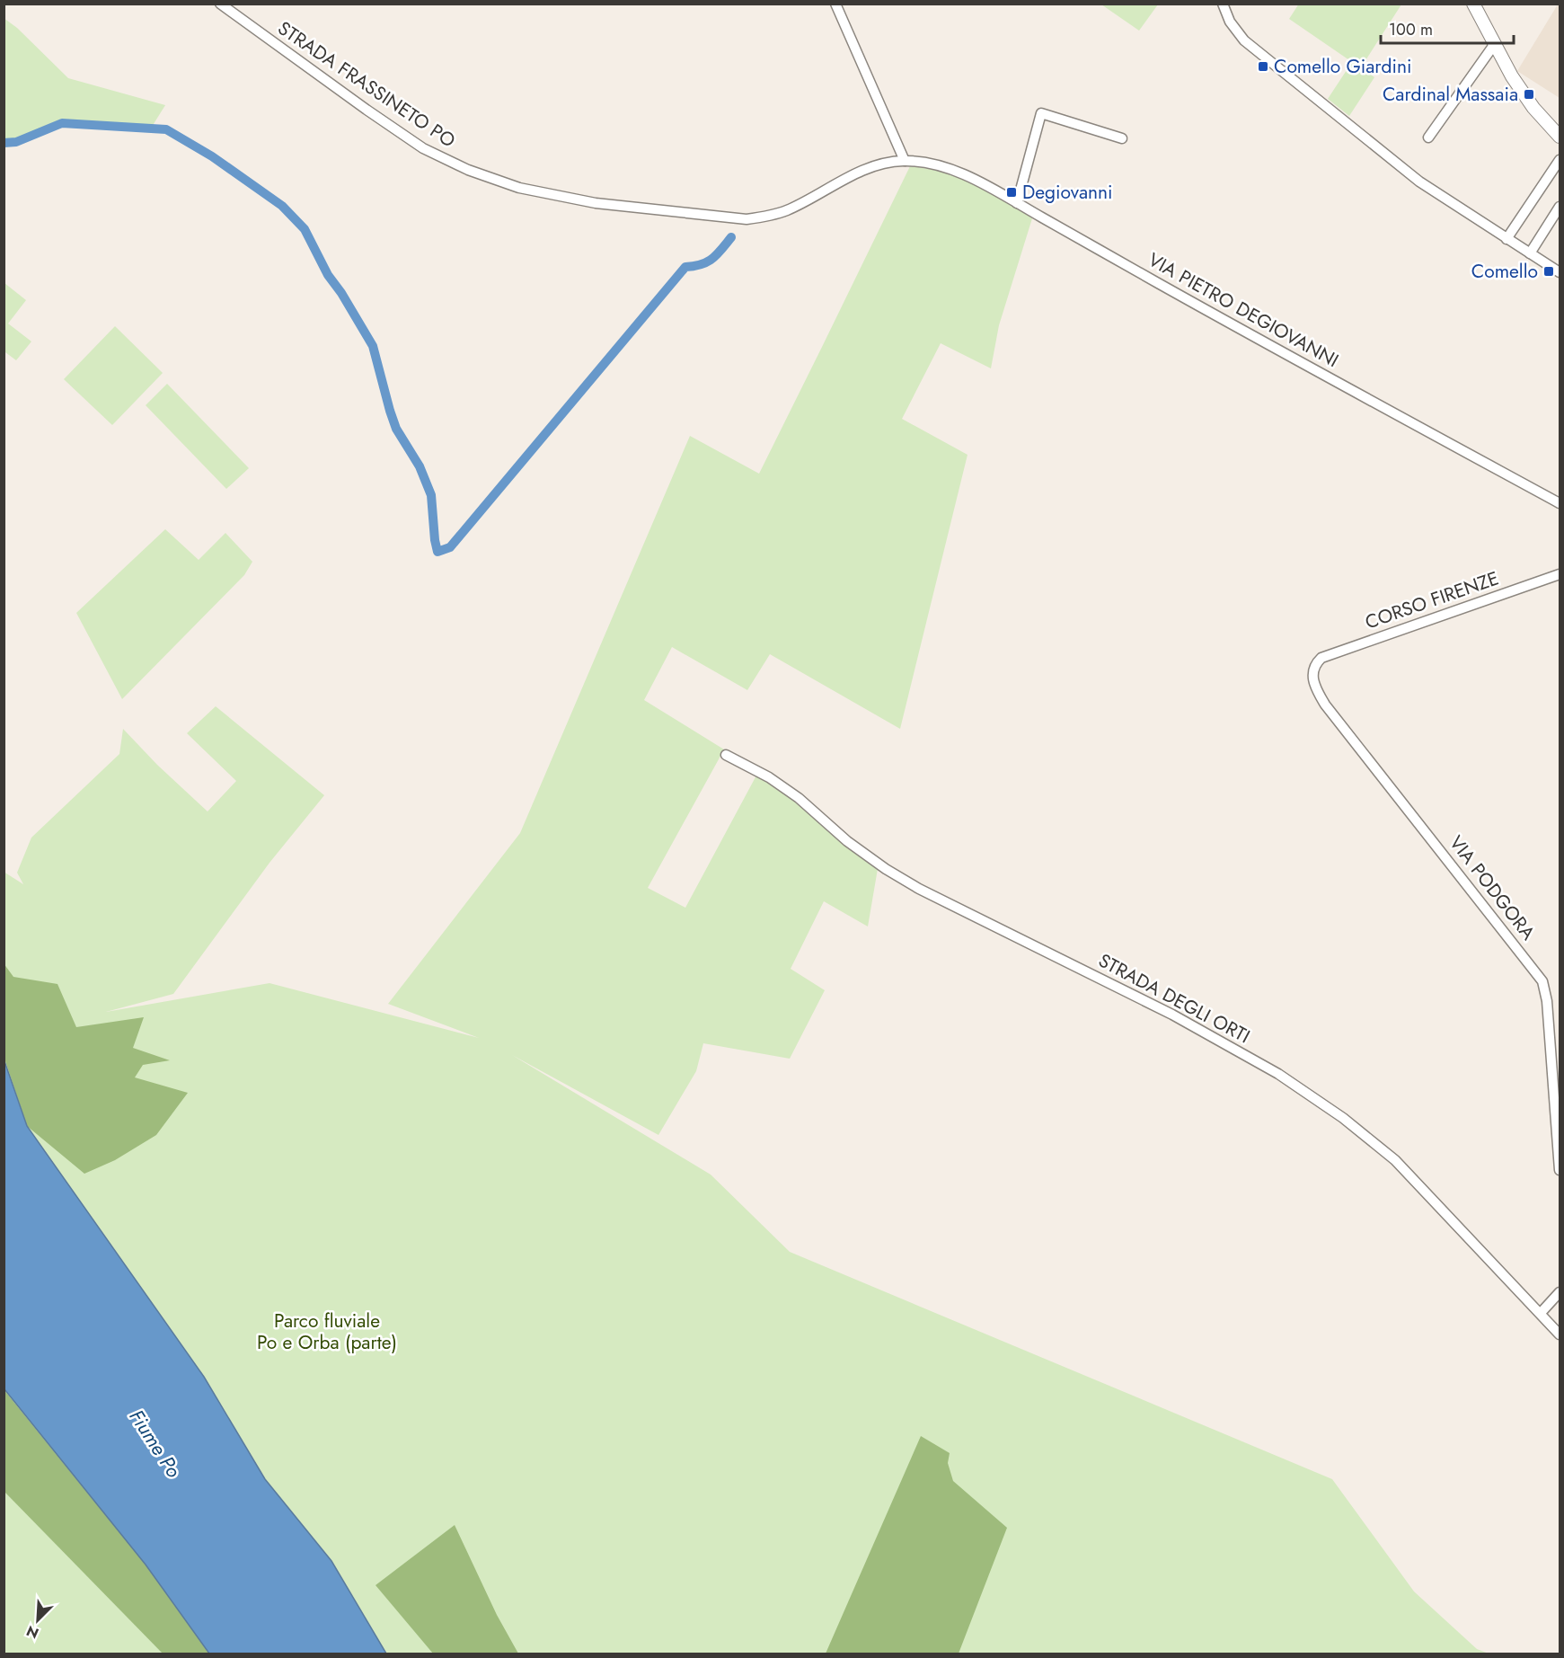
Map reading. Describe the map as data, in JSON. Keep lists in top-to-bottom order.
{
  "streets": {
    "street": [
      "STRADA FRASSINETO PO",
      "VIA PIETRO DEGIOVANNI",
      "CORSO FIRENZE",
      "VIA PODGORA",
      "STRADA DEGLI ORTI"
    ]
  },
  "crossings": [
    ["STRADA FRASSINETO PO", "VIA PIETRO DEGIOVANNI"],
    ["CORSO FIRENZE", "VIA PODGORA"]
  ],
  "water": ["Fiume Po"],
  "parks": ["Parco fluviale Po e Orba (parte)"],
  "places": {
    "transit": [
      "Comello Giardini",
      "Cardinal Massaia",
      "Degiovanni",
      "Comello"
    ]
  },
  "scale_bar": "100 m",
  "north": "bottom left"
}
